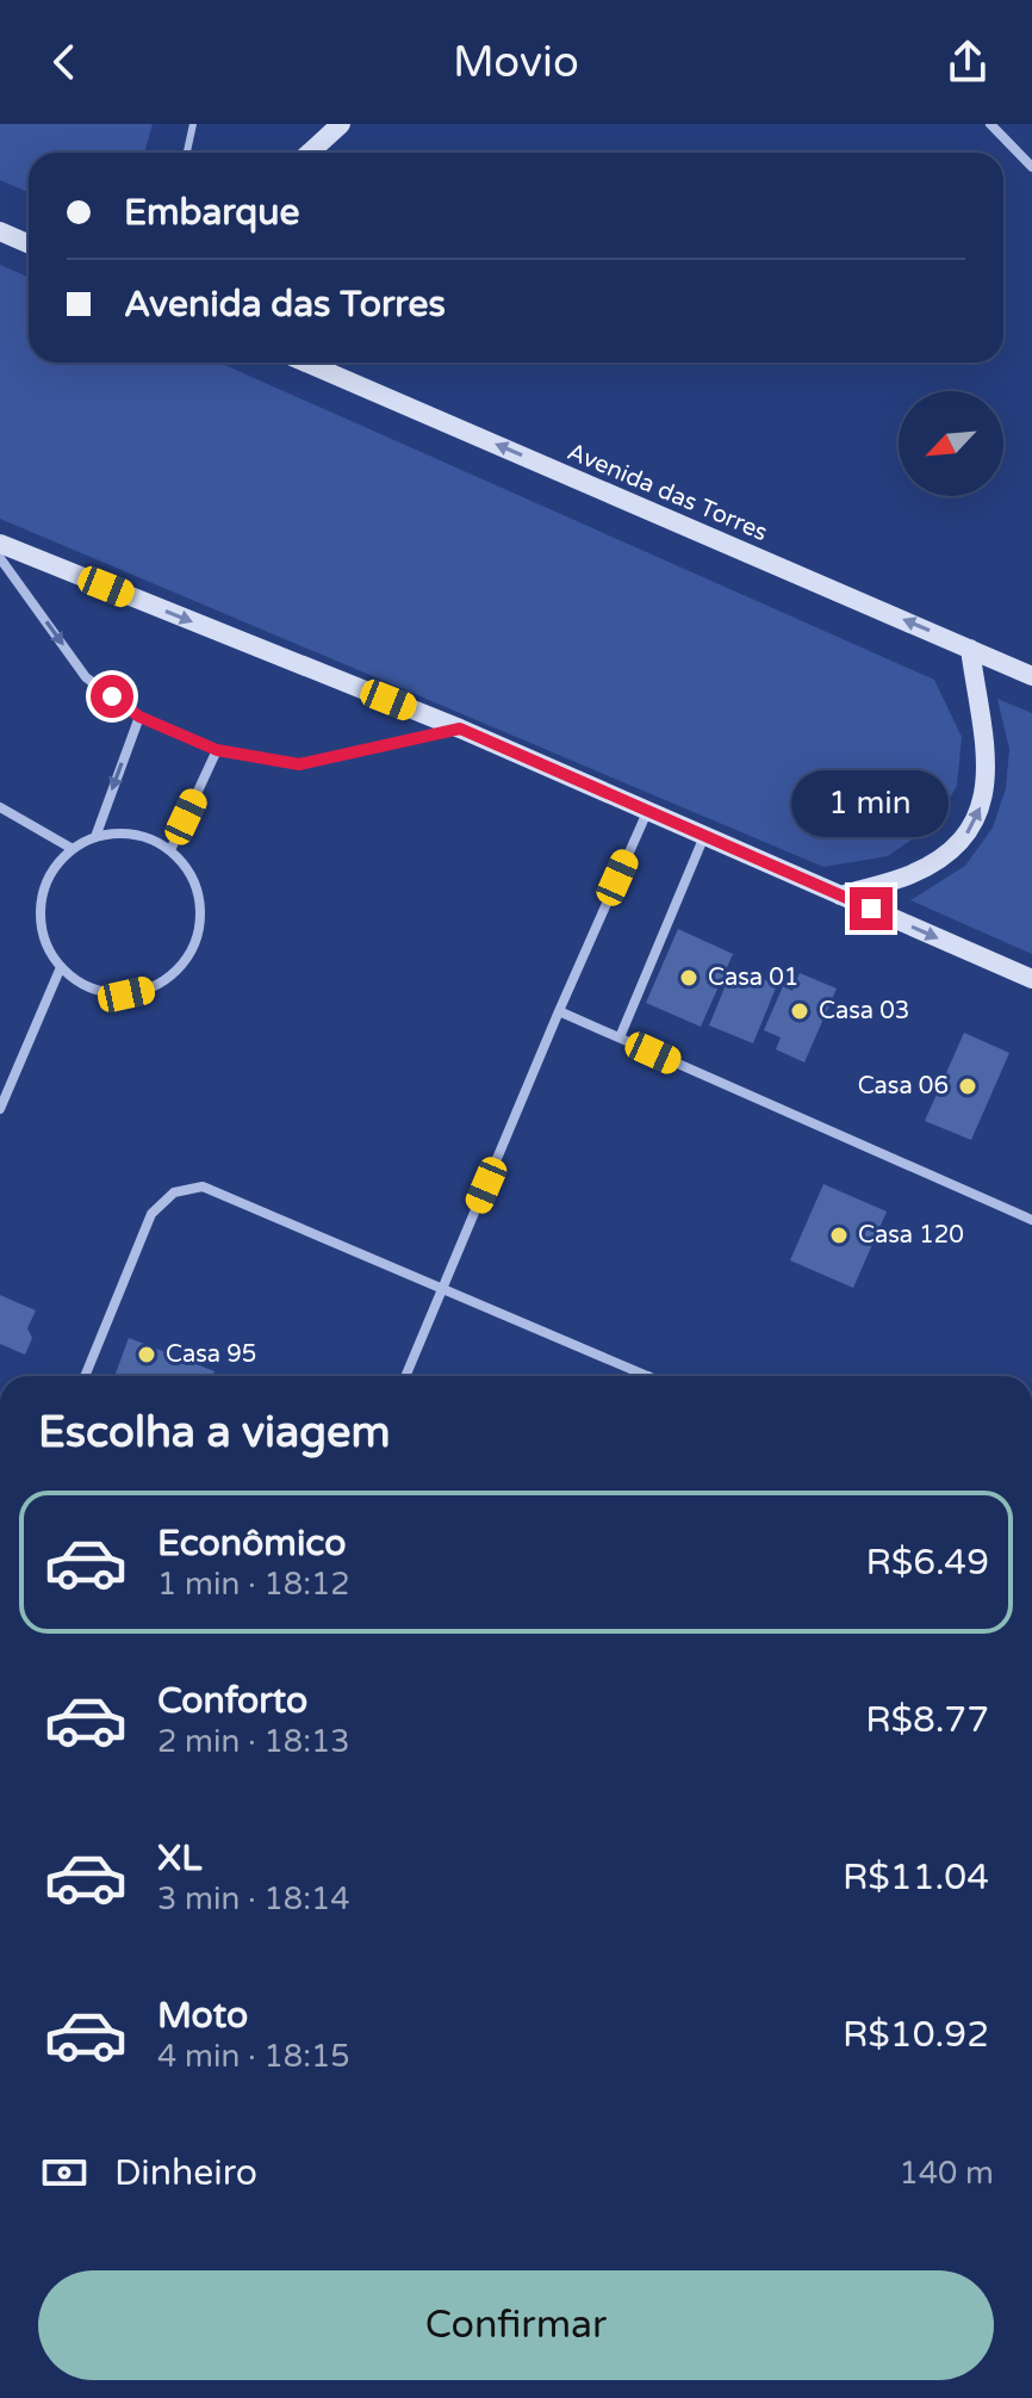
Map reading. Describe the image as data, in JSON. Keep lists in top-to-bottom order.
{
  "streets": {
    "main road": ["Avenida das Torres"]
  },
  "one_way": ["Avenida das Torres"],
  "places": [
    "Casa 01",
    "Casa 03",
    "Casa 06",
    "Casa 120",
    "Casa 95"
  ],
  "north": "bottom left",
  "page": {
    "header": "Movio",
    "banner": ["Embarque", "Avenida das Torres"],
    "bubble": "1 min",
    "heading": "Escolha a viagem",
    "list": [
      {
        "name": "Econômico",
        "note": "1 min · 18:12",
        "value": "R$6.49"
      },
      {
        "name": "Conforto",
        "note": "2 min · 18:13",
        "value": "R$8.77"
      },
      {
        "name": "XL",
        "note": "3 min · 18:14",
        "value": "R$11.04"
      },
      {
        "name": "Moto",
        "note": "4 min · 18:15",
        "value": "R$10.92"
      }
    ],
    "pay": ["Dinheiro", "140 m"],
    "buttons": "Confirmar"
  }
}
